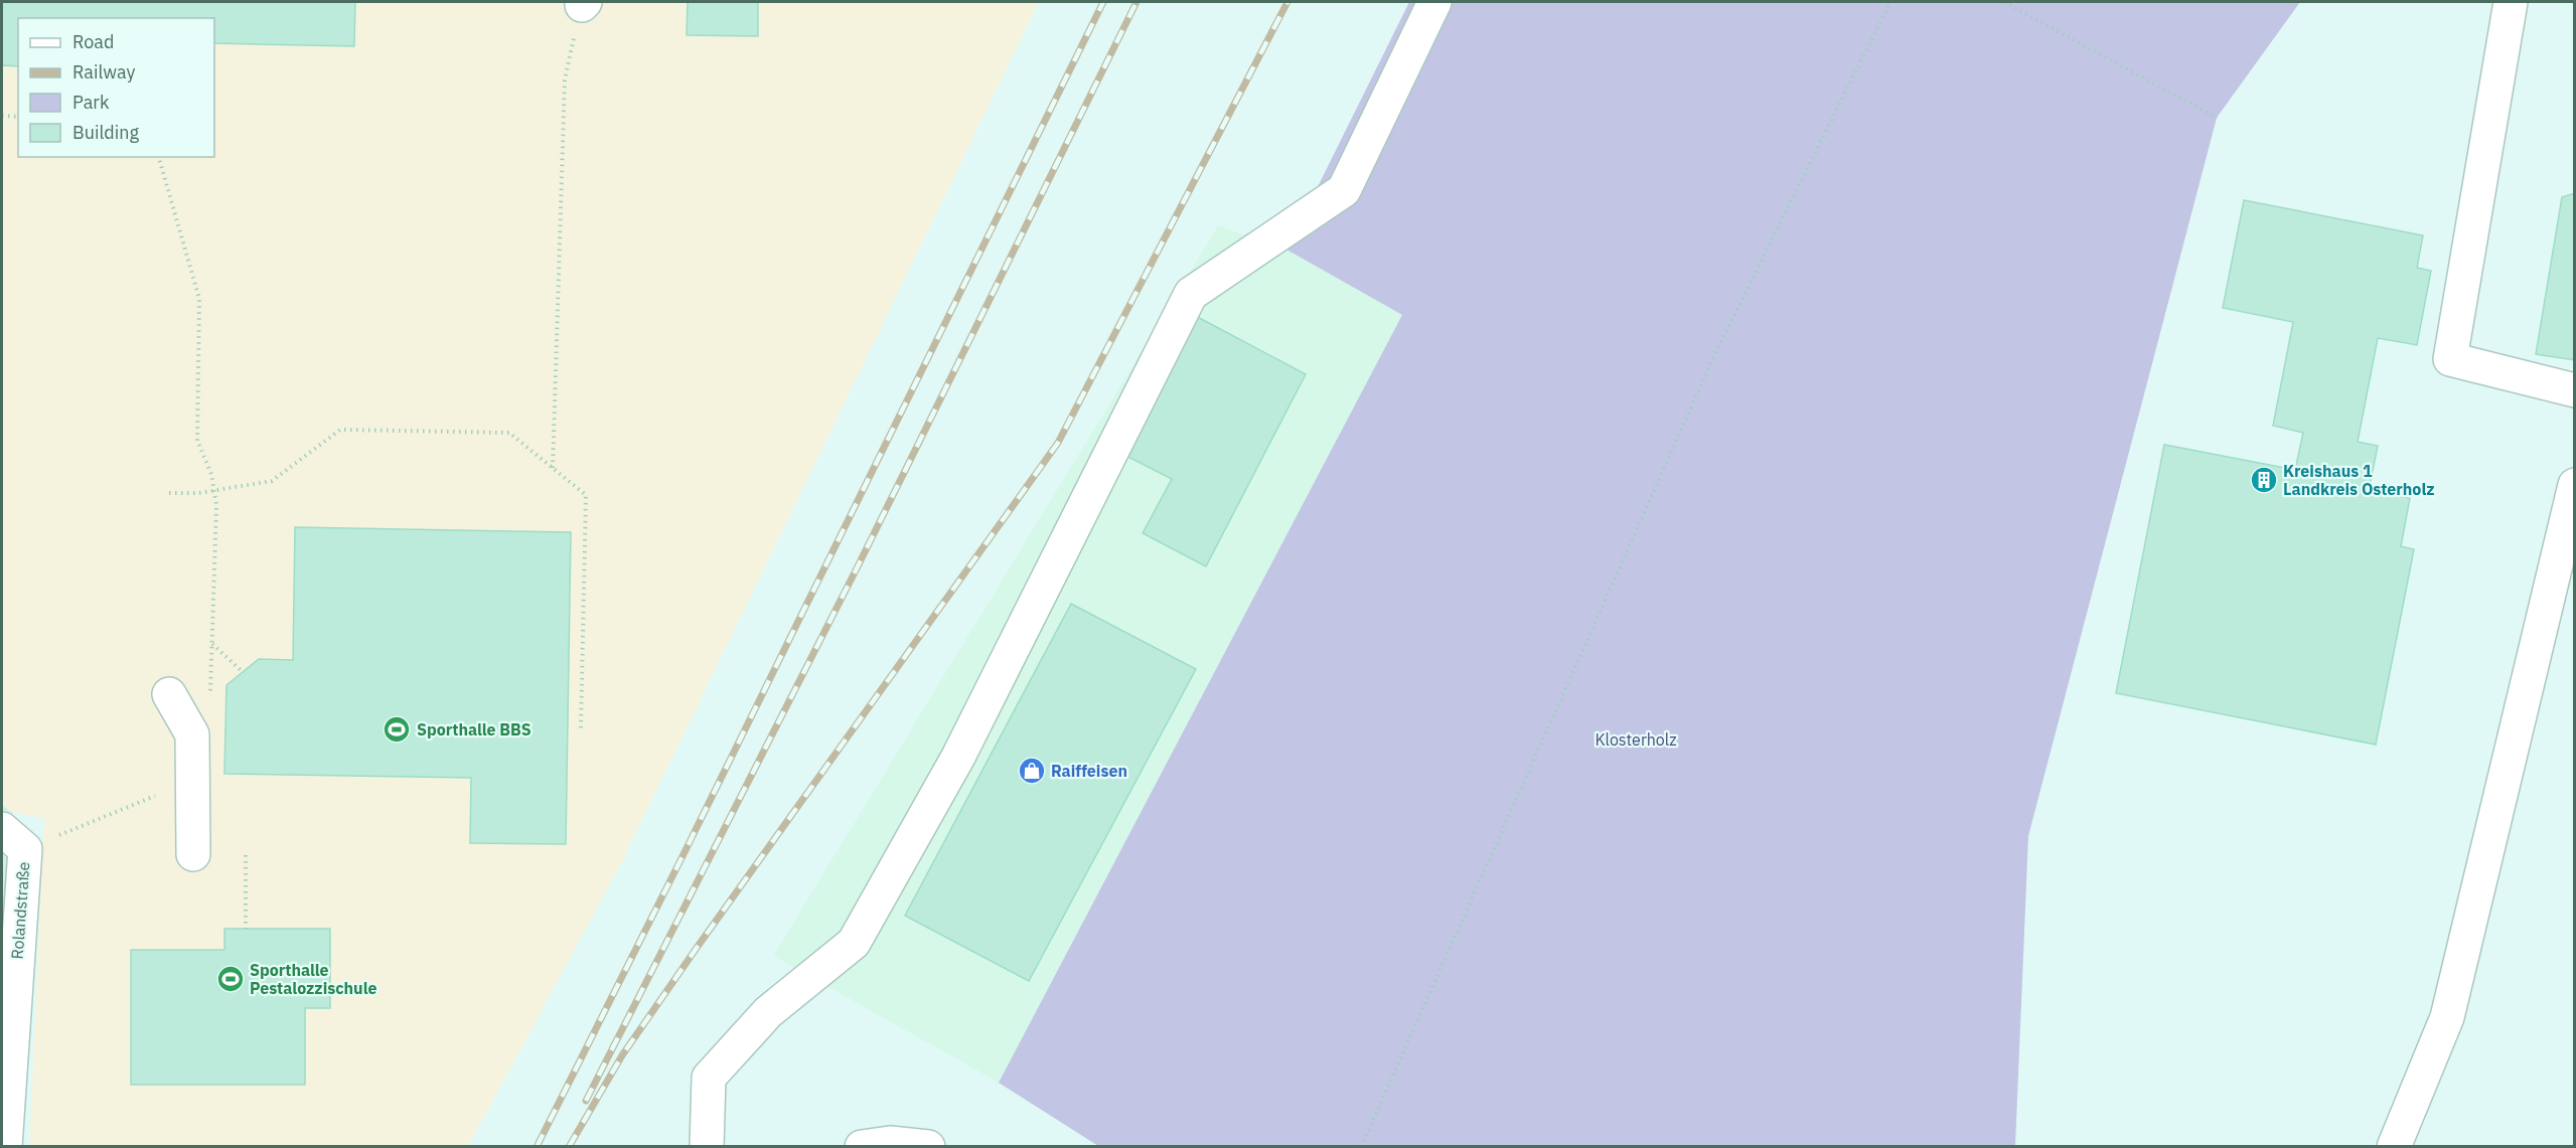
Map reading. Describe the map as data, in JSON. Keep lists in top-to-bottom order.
{
  "streets": {
    "street": ["Rolandstraße"]
  },
  "parks": ["Klosterholz"],
  "places": {
    "building": ["Kreishaus 1 Landkreis Osterholz"],
    "sports": ["Sporthalle BBS", "Sporthalle Pestalozzischule"],
    "shop": ["Raiffeisen"]
  },
  "legend": [
    "Road",
    "Railway",
    "Park",
    "Building"
  ]
}
